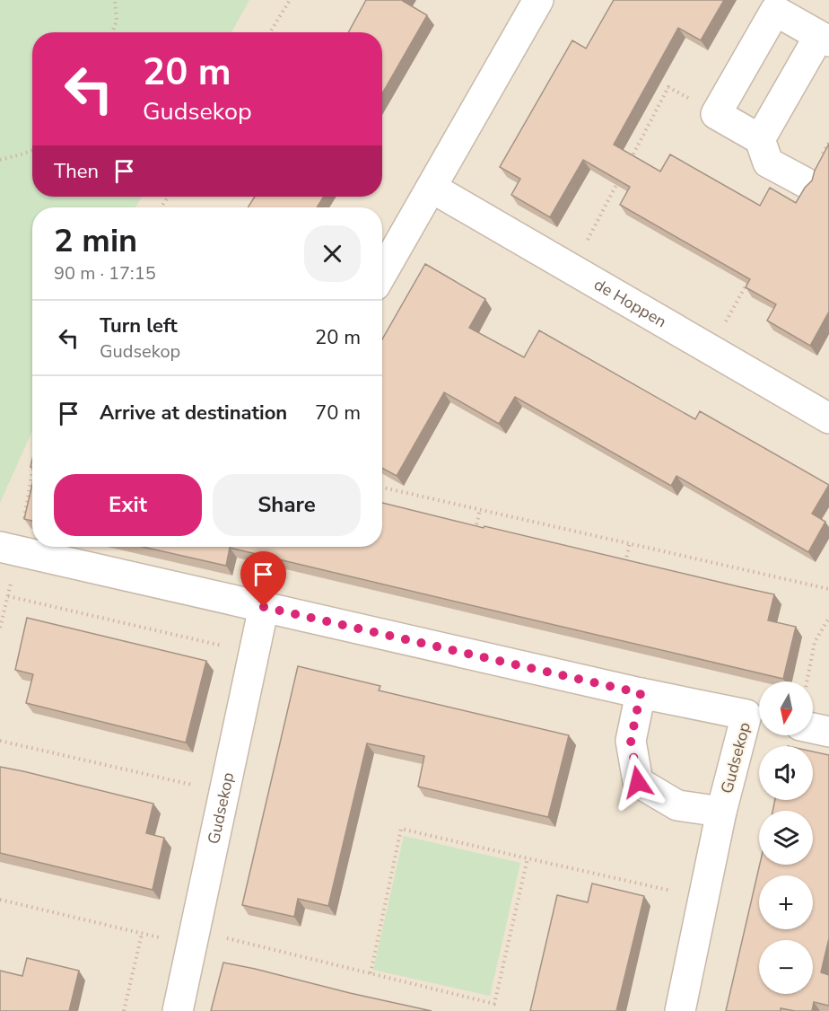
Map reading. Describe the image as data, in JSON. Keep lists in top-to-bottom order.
{
  "streets": {
    "street": ["de Hoppen", "Gudsekop"]
  },
  "north": "bottom",
  "page": {
    "turn": ["20 m", "Gudsekop"],
    "then": "Then",
    "heading": ["2 min", "90 m · 17:15"],
    "list": [
      {
        "name": "Turn left",
        "note": "Gudsekop",
        "value": "20 m"
      },
      {
        "name": "Arrive at destination",
        "value": "70 m"
      }
    ],
    "buttons": ["Exit", "Share"],
    "map_buttons": ["+", "−"]
  }
}
